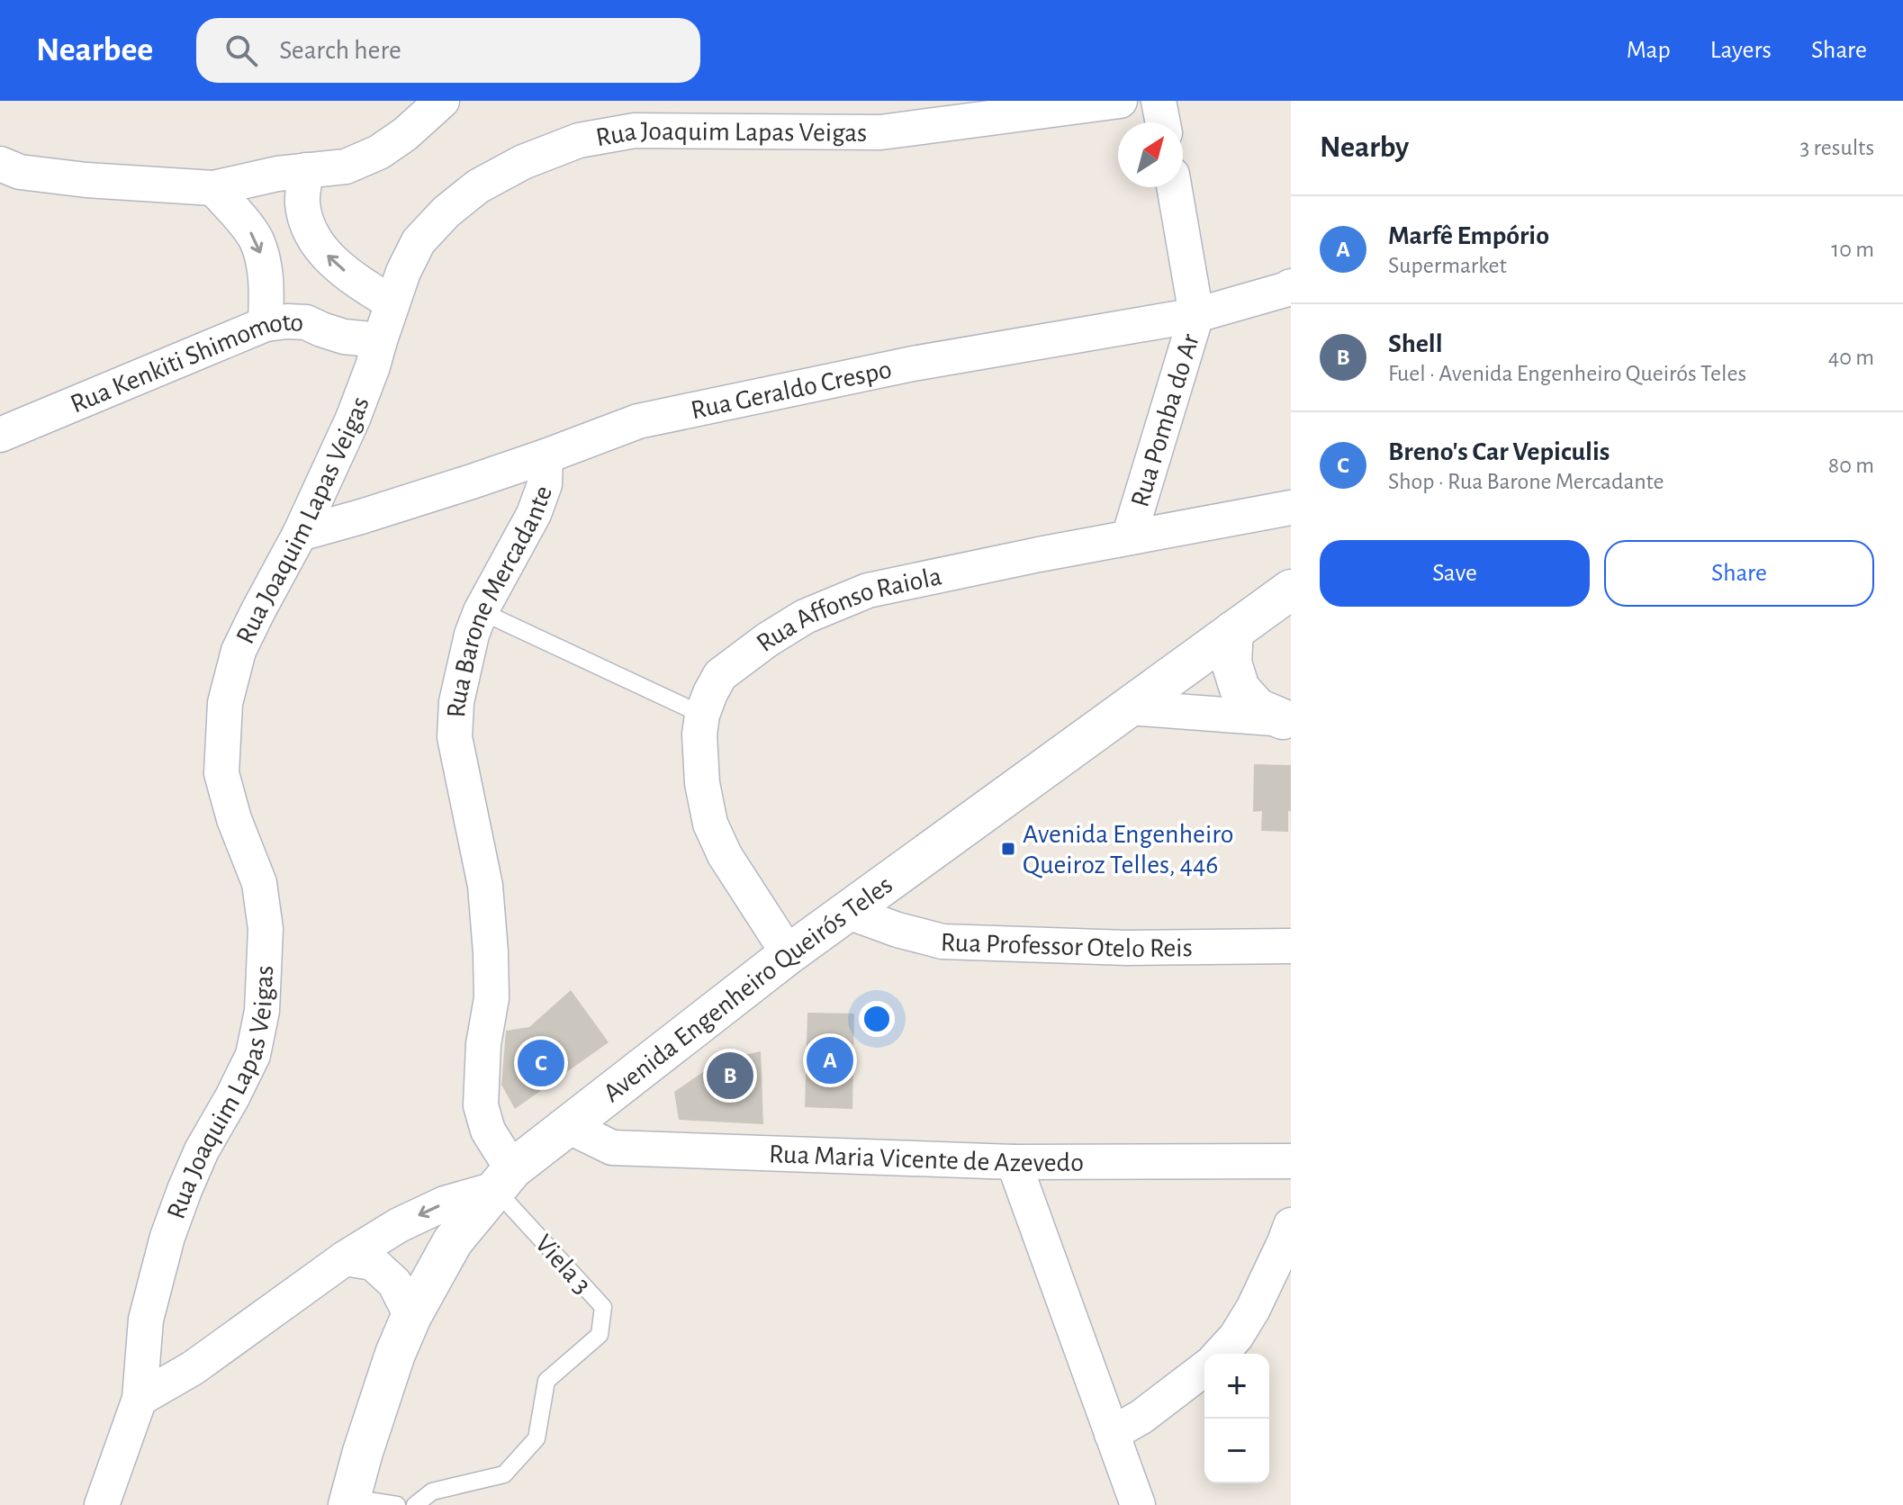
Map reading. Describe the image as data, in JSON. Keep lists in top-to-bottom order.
{
  "streets": {
    "main road": ["Avenida Engenheiro Queirós Teles"],
    "street": [
      "Rua Joaquim Lapas Veigas",
      "Rua Kenkiti Shimomoto",
      "Rua Geraldo Crespo",
      "Rua Pomba do Ar",
      "Rua Barone Mercadante",
      "Rua Affonso Raiola",
      "Rua Professor Otelo Reis",
      "Rua Maria Vicente de Azevedo"
    ],
    "lane": ["Viela 3"]
  },
  "crossings": [
    ["Rua Joaquim Lapas Veigas", "Rua Kenkiti Shimomoto"],
    ["Rua Joaquim Lapas Veigas", "Rua Geraldo Crespo"],
    ["Rua Geraldo Crespo", "Rua Pomba do Ar"],
    ["Rua Geraldo Crespo", "Rua Barone Mercadante"],
    ["Rua Pomba do Ar", "Rua Affonso Raiola"],
    ["Rua Barone Mercadante", "Avenida Engenheiro Queirós Teles"],
    ["Rua Barone Mercadante", "Viela 3"],
    ["Rua Affonso Raiola", "Avenida Engenheiro Queirós Teles"],
    ["Rua Professor Otelo Reis", "Avenida Engenheiro Queirós Teles"],
    ["Avenida Engenheiro Queirós Teles", "Rua Maria Vicente de Azevedo"],
    ["Avenida Engenheiro Queirós Teles", "Viela 3"]
  ],
  "places": {
    "transit": ["Avenida Engenheiro Queiroz Telles, 446"]
  },
  "north": "top right",
  "page": {
    "header": "Nearbee",
    "search": "Search here",
    "nav": ["Map", "Layers", "Share"],
    "heading": ["Nearby", "3 results"],
    "list": [
      {
        "mark": "A",
        "name": "Marfê Empório",
        "note": "Supermarket",
        "value": "10 m"
      },
      {
        "mark": "B",
        "name": "Shell",
        "note": "Fuel · Avenida Engenheiro Queirós Teles",
        "value": "40 m"
      },
      {
        "mark": "C",
        "name": "Breno's Car Vepiculis",
        "note": "Shop · Rua Barone Mercadante",
        "value": "80 m"
      }
    ],
    "buttons": ["Save", "Share"],
    "pins": ["A", "C", "B"],
    "map_buttons": ["+", "−"]
  }
}
